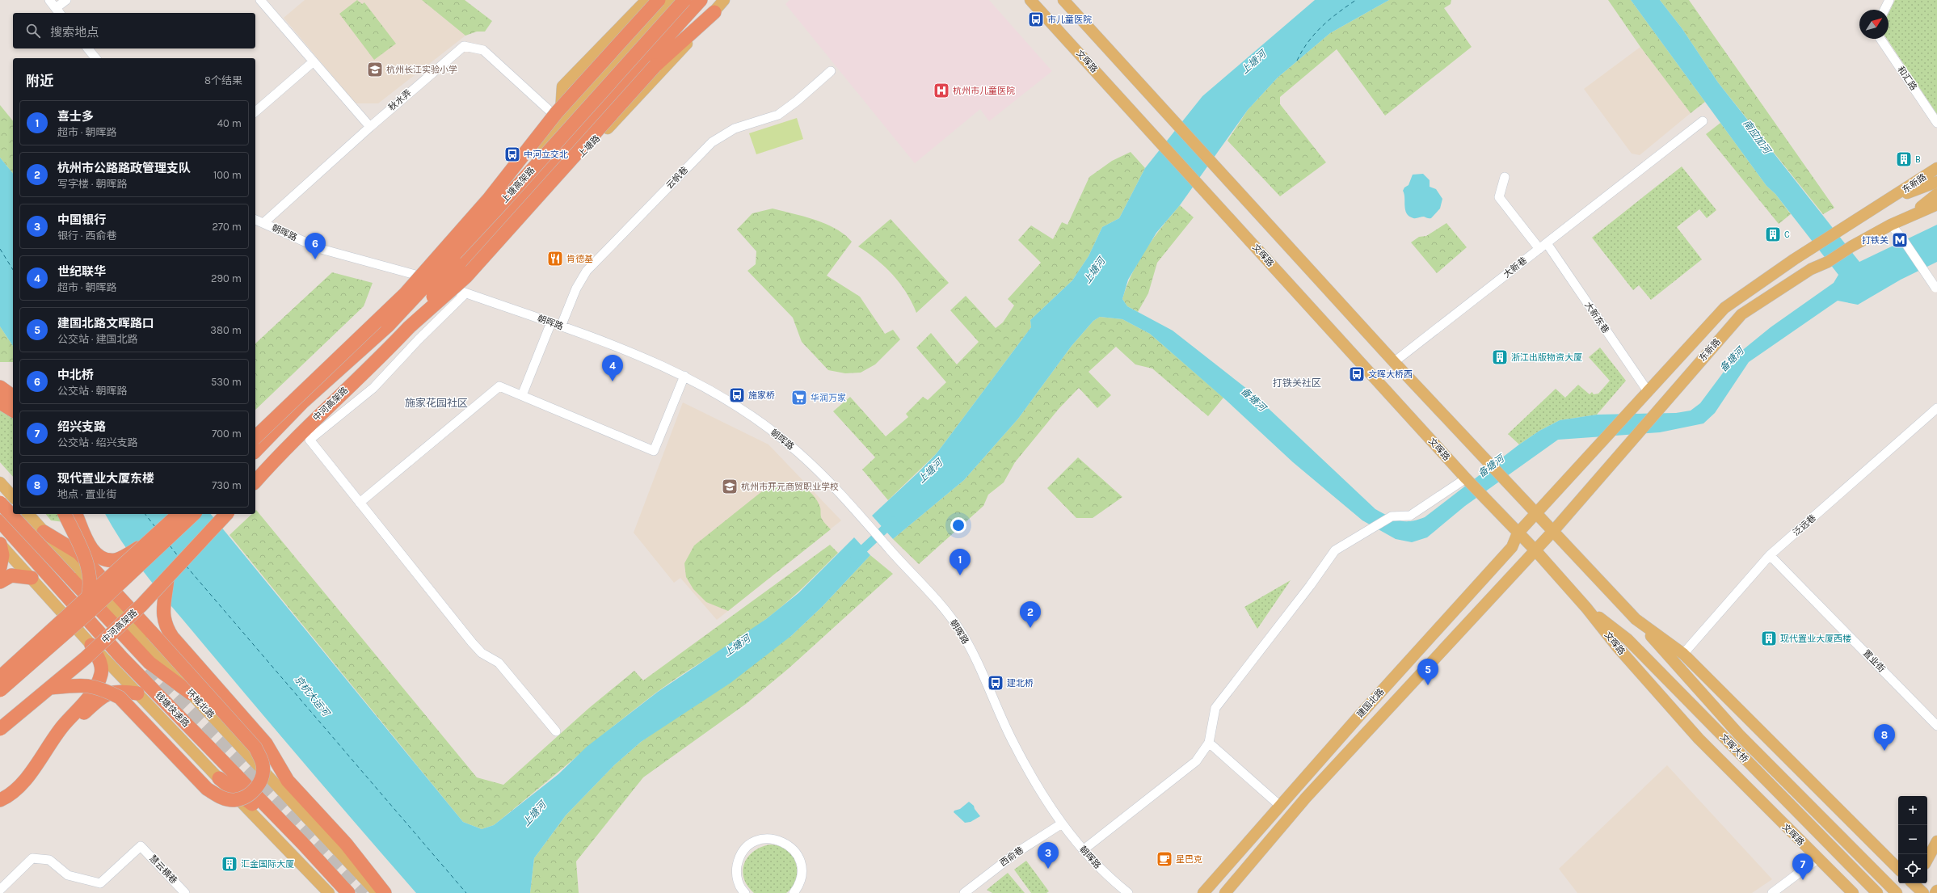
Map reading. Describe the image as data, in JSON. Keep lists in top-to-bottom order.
{
  "streets": {
    "highway": ["上塘高架路", "中河高架路", "钱塘快速路"],
    "main road": [
      "文晖路",
      "上塘路",
      "东新路",
      "建国北路",
      "环城北路",
      "文晖大桥"
    ],
    "street": [
      "和汇路",
      "秋水弄",
      "云帆巷",
      "朝晖路",
      "大新巷",
      "大新东巷",
      "泛远巷",
      "置业街",
      "西俞巷",
      "慧云横巷"
    ]
  },
  "crossings": [
    ["文晖路", "建国北路"],
    ["文晖路", "文晖大桥"],
    ["上塘路", "朝晖路"],
    ["云帆巷", "朝晖路"],
    ["东新路", "大新东巷"],
    ["东新路", "建国北路"],
    ["上塘高架路", "中河高架路"],
    ["朝晖路", "西俞巷"],
    ["大新巷", "大新东巷"],
    ["泛远巷", "置业街"]
  ],
  "districts": ["打铁关社区", "施家花园社区"],
  "water": [
    "上塘河",
    "南应加河",
    "备塘河",
    "京杭大运河"
  ],
  "places": {
    "bus stop": [
      "市儿童医院",
      "中河立交北",
      "文晖大桥西",
      "施家桥",
      "建北桥"
    ],
    "school or university": ["杭州长江实验小学", "杭州市开元商贸职业学校"],
    "hospital": ["杭州市儿童医院"],
    "building": [
      "B",
      "C",
      "浙江出版物资大厦",
      "现代置业大厦西楼",
      "汇金国际大厦"
    ],
    "metro station": ["打铁关"],
    "restaurant": ["肯德基"],
    "supermarket": ["华润万家"],
    "cafe": ["星巴克"]
  },
  "north": "top right",
  "page": {
    "search": "搜索地点",
    "heading": ["附近", "8个结果"],
    "list": [
      {
        "mark": "1",
        "name": "喜士多",
        "note": "超市 · 朝晖路",
        "value": "40 m"
      },
      {
        "mark": "2",
        "name": "杭州市公路路政管理支队",
        "note": "写字楼 · 朝晖路",
        "value": "100 m"
      },
      {
        "mark": "3",
        "name": "中国银行",
        "note": "银行 · 西俞巷",
        "value": "270 m"
      },
      {
        "mark": "4",
        "name": "世纪联华",
        "note": "超市 · 朝晖路",
        "value": "290 m"
      },
      {
        "mark": "5",
        "name": "建国北路文晖路口",
        "note": "公交站 · 建国北路",
        "value": "380 m"
      },
      {
        "mark": "6",
        "name": "中北桥",
        "note": "公交站 · 朝晖路",
        "value": "530 m"
      },
      {
        "mark": "7",
        "name": "绍兴支路",
        "note": "公交站 · 绍兴支路",
        "value": "700 m"
      },
      {
        "mark": "8",
        "name": "现代置业大厦东楼",
        "note": "地点 · 置业街",
        "value": "730 m"
      }
    ],
    "pins": [
      "6",
      "4",
      "1",
      "2",
      "5",
      "8",
      "3",
      "7"
    ],
    "map_buttons": ["+", "−"]
  }
}
